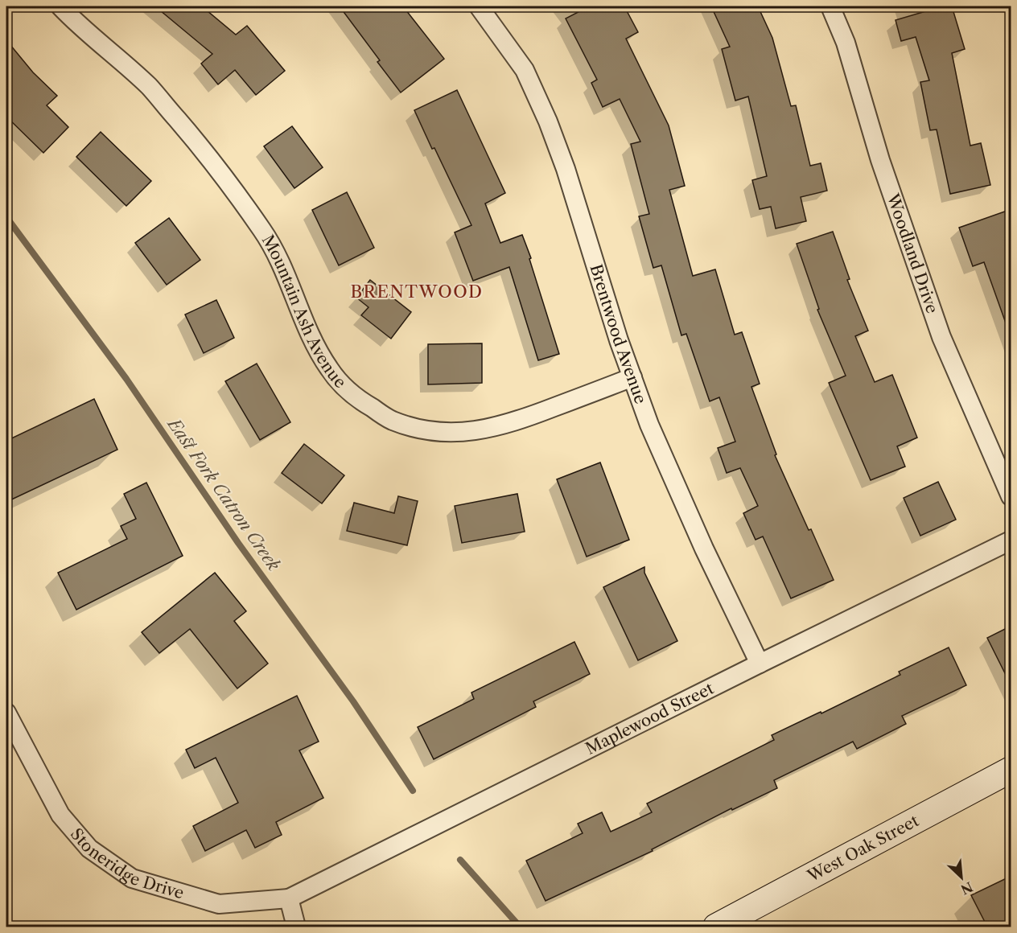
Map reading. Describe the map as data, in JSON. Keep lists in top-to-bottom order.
{
  "streets": {
    "main road": ["West Oak Street"],
    "street": [
      "Woodland Drive",
      "Mountain Ash Avenue",
      "Brentwood Avenue",
      "Maplewood Street",
      "Stoneridge Drive"
    ]
  },
  "crossings": [
    ["Mountain Ash Avenue", "Brentwood Avenue"],
    ["Brentwood Avenue", "Maplewood Street"],
    ["Maplewood Street", "Stoneridge Drive"]
  ],
  "districts": ["BRENTWOOD"],
  "water": ["East Fork Catron Creek"],
  "north": "bottom right"
}
